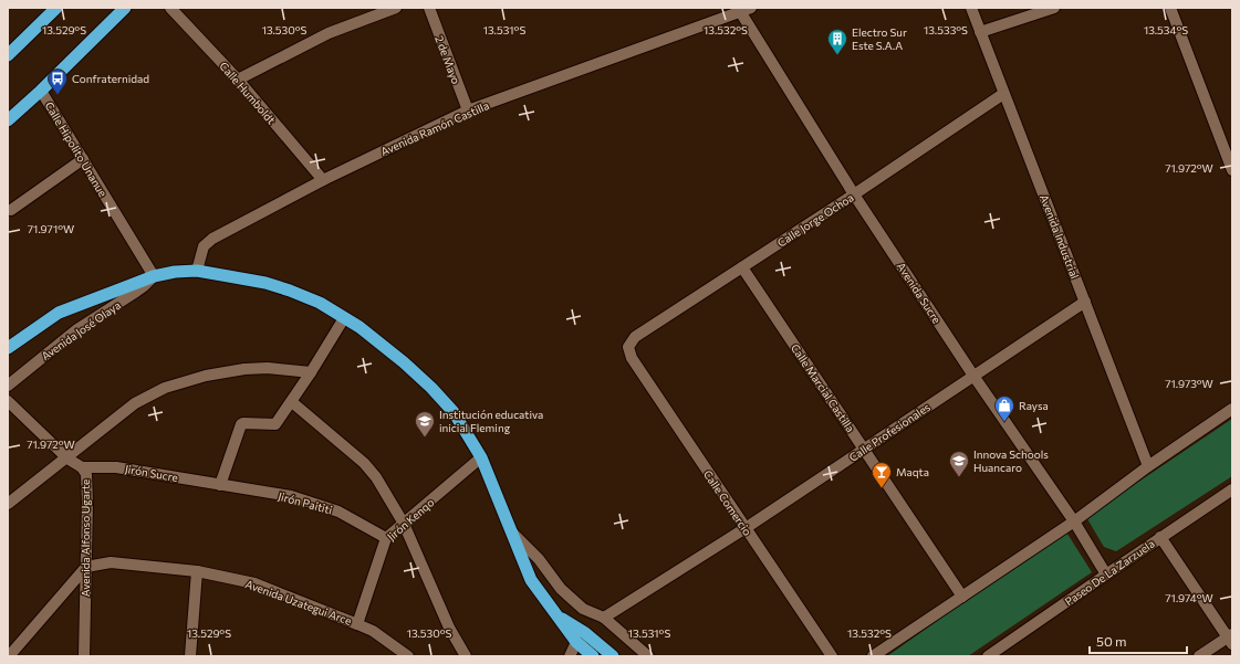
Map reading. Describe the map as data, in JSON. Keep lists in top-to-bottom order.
{
  "streets": {
    "street": [
      "2 de Mayo",
      "Calle Humboldt",
      "Avenida Ramón Castilla",
      "Calle Hipolito Unanue",
      "Calle Jorge Ochoa",
      "Avenida Industrial",
      "Avenida Sucre",
      "Avenida José Olaya",
      "Calle Marcial Castilla",
      "Calle Profesionales",
      "Jirón Sucre",
      "Jirón Paititi",
      "Calle Comercio",
      "Jirón Kenqo",
      "Avenida Alfonso Ugarte",
      "Paseo De La Zarzuela",
      "Avenida Uzategui Arce"
    ]
  },
  "crossings": [
    ["2 de Mayo", "Avenida Ramón Castilla"],
    ["Calle Humboldt", "Avenida Ramón Castilla"],
    ["Avenida Ramón Castilla", "Avenida Sucre"],
    ["Calle Hipolito Unanue", "Avenida José Olaya"],
    ["Calle Jorge Ochoa", "Avenida Industrial"],
    ["Calle Jorge Ochoa", "Avenida Sucre"],
    ["Calle Jorge Ochoa", "Calle Marcial Castilla"],
    ["Calle Jorge Ochoa", "Calle Comercio"],
    ["Avenida Industrial", "Calle Profesionales"],
    ["Avenida Sucre", "Calle Profesionales"],
    ["Avenida Sucre", "Paseo De La Zarzuela"],
    ["Calle Marcial Castilla", "Calle Profesionales"],
    ["Calle Profesionales", "Calle Comercio"],
    ["Jirón Sucre", "Jirón Paititi"],
    ["Jirón Sucre", "Avenida Alfonso Ugarte"],
    ["Jirón Paititi", "Jirón Kenqo"],
    ["Jirón Kenqo", "Avenida Uzategui Arce"],
    ["Avenida Alfonso Ugarte", "Avenida Uzategui Arce"]
  ],
  "places": {
    "building": ["Electro Sur Este S.A.A"],
    "bus stop": ["Confraternidad"],
    "shop": ["Raysa"],
    "school or university": ["Institución educativa inicial Fleming", "Innova Schools Huancaro"],
    "bar": ["Maqta"]
  },
  "scale_bar": "50 m",
  "coordinates": [
    "13.529°S",
    "13.530°S",
    "13.531°S",
    "13.532°S",
    "13.533°S",
    "13.534°S",
    "71.972°W",
    "71.971°W",
    "71.973°W",
    "71.974°W"
  ]
}
